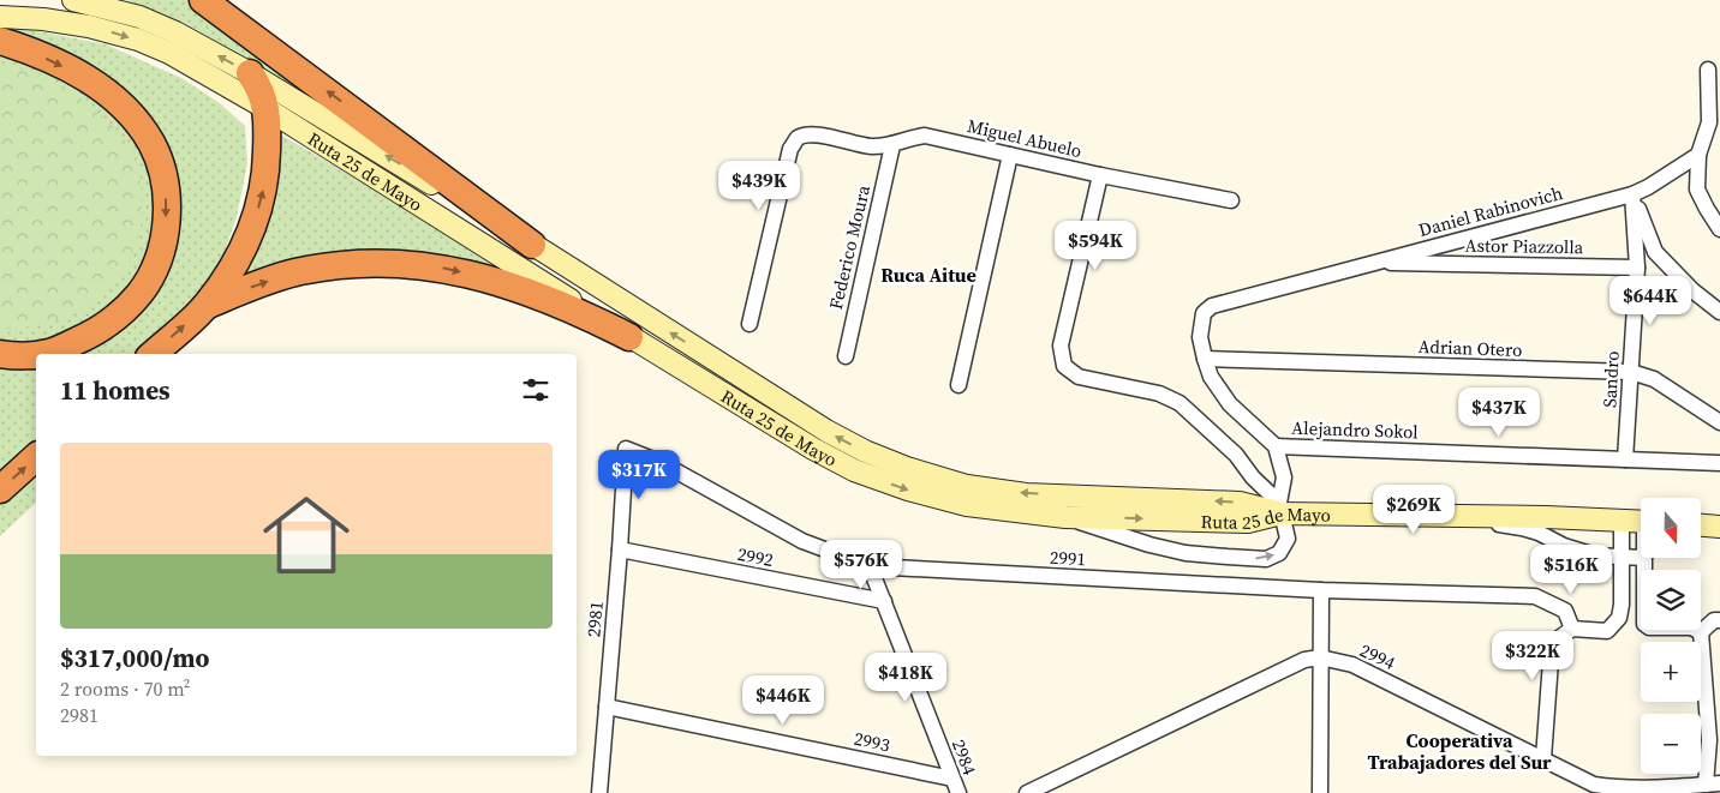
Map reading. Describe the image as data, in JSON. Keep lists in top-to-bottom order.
{
  "streets": {
    "main road": ["Ruta 25 de Mayo"],
    "street": [
      "Miguel Abuelo",
      "Daniel Rabinovich",
      "Astor Piazzolla",
      "Federico Moura",
      "Adrian Otero",
      "Sandro",
      "Alejandro Sokol",
      "2992",
      "2991",
      "2981",
      "2994",
      "2993",
      "2984"
    ]
  },
  "crossings": [
    ["Miguel Abuelo", "Federico Moura"],
    ["Daniel Rabinovich", "Astor Piazzolla"],
    ["Daniel Rabinovich", "Adrian Otero"],
    ["Daniel Rabinovich", "Sandro"],
    ["Astor Piazzolla", "Sandro"],
    ["Adrian Otero", "Sandro"],
    ["Sandro", "Alejandro Sokol"],
    ["2992", "2981"],
    ["2992", "2984"],
    ["2991", "2981"],
    ["2991", "2984"],
    ["2981", "2993"],
    ["2993", "2984"]
  ],
  "districts": ["Ruca Aitue", "Cooperativa Trabajadores del Sur"],
  "north": "bottom",
  "page": {
    "price": [
      "$439K",
      "$594K",
      "$644K",
      "$437K",
      "$317K",
      "$269K",
      "$576K",
      "$516K",
      "$322K",
      "$418K",
      "$446K"
    ],
    "heading": "11 homes",
    "list": [
      {
        "name": "$317,000/mo",
        "note": "2 rooms · 70 m² · 2981"
      }
    ],
    "map_buttons": ["+", "−"]
  }
}
